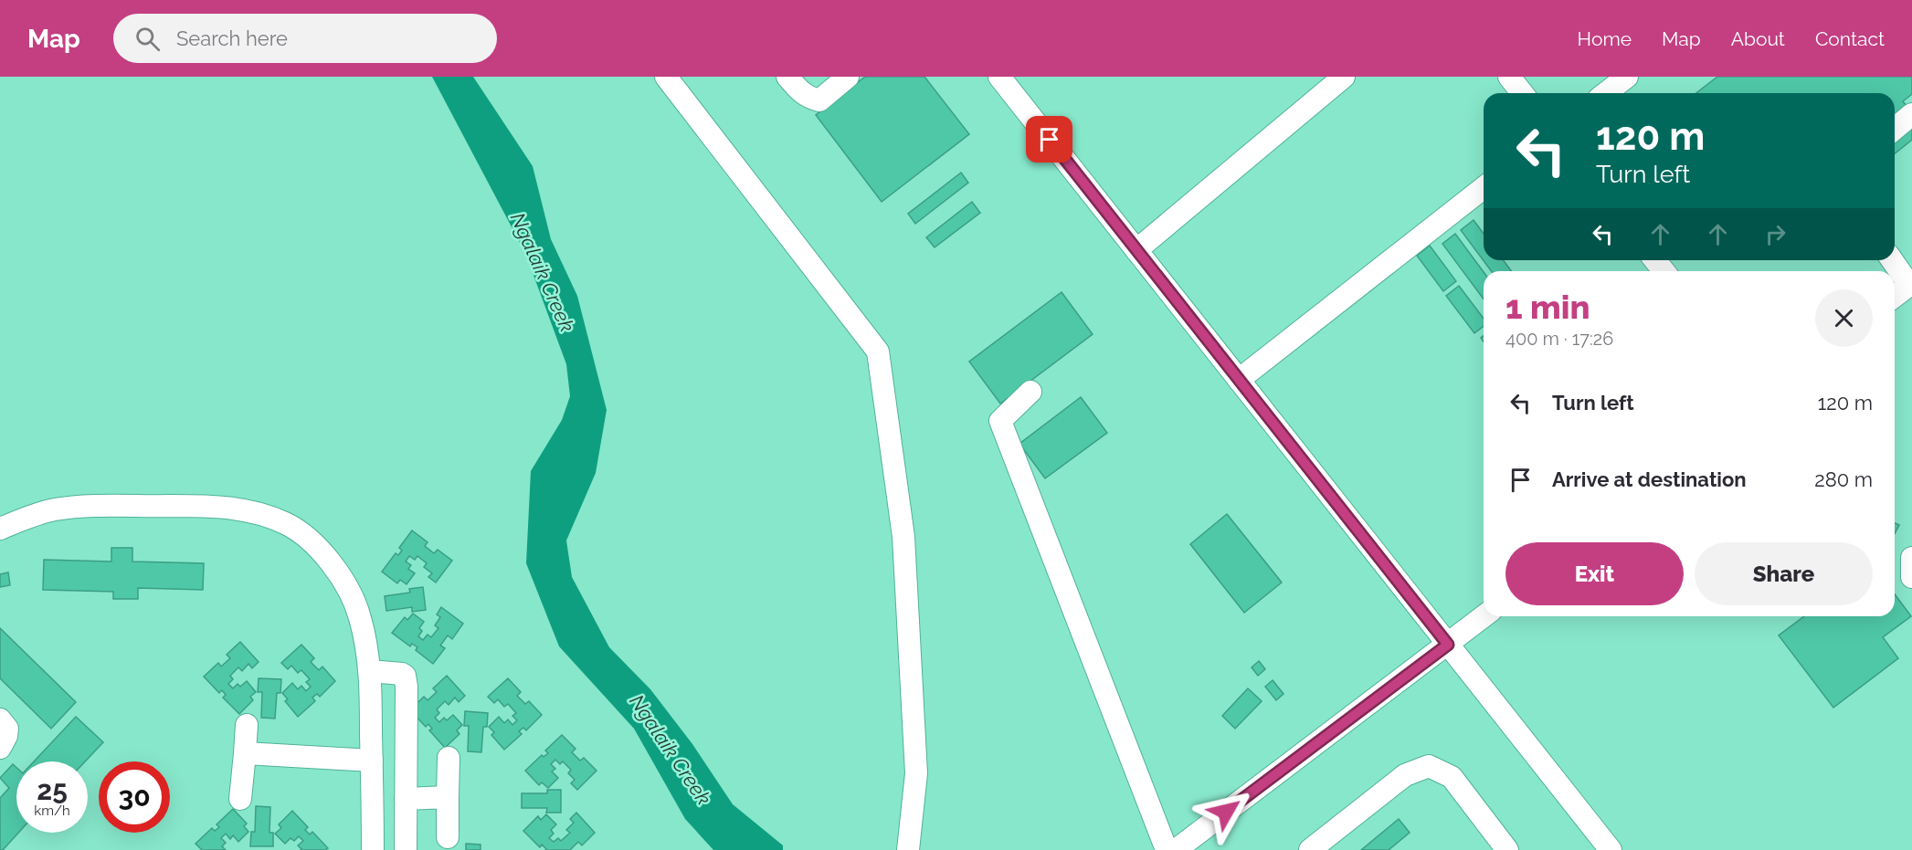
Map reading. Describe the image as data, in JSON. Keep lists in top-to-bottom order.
{
  "water": ["Ngalaik Creek"],
  "page": {
    "header": "Map",
    "search": "Search here",
    "nav": [
      "Home",
      "Map",
      "About",
      "Contact"
    ],
    "turn": ["120 m", "Turn left"],
    "heading": ["1 min", "400 m · 17:26"],
    "list": [
      {
        "name": "Turn left",
        "value": "120 m"
      },
      {
        "name": "Arrive at destination",
        "value": "280 m"
      }
    ],
    "buttons": ["Exit", "Share"],
    "speed": "25 km/h",
    "limit": "30"
  }
}
